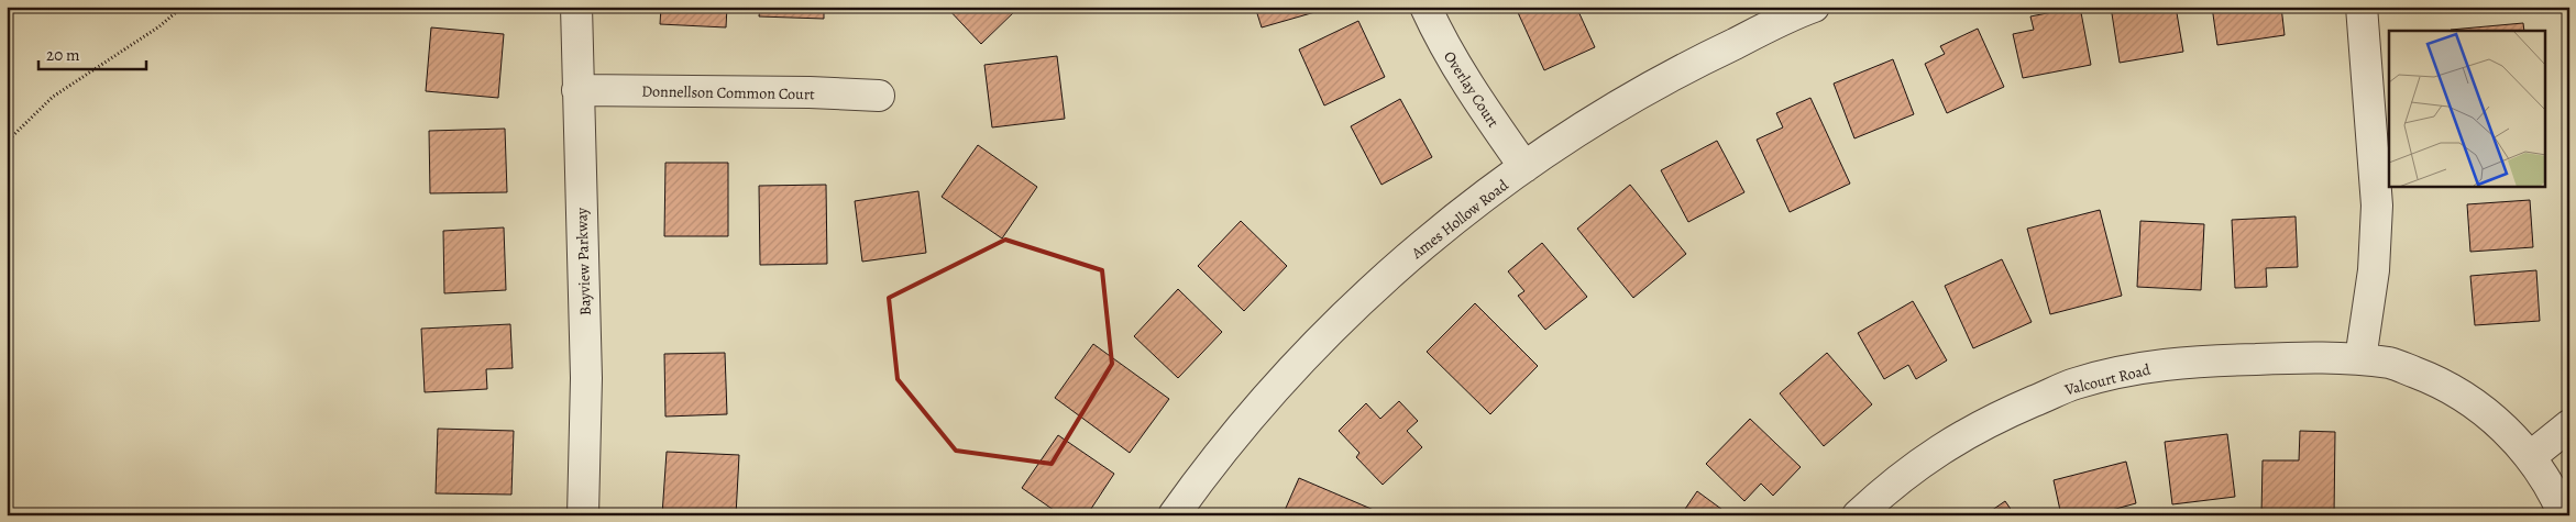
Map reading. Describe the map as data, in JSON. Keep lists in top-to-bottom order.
{
  "streets": {
    "street": [
      "Overlay Court",
      "Donnellson Common Court",
      "Ames Hollow Road",
      "Bayview Parkway",
      "Valcourt Road"
    ]
  },
  "crossings": [
    ["Overlay Court", "Ames Hollow Road"],
    ["Donnellson Common Court", "Bayview Parkway"]
  ],
  "scale_bar": "20 m"
}
